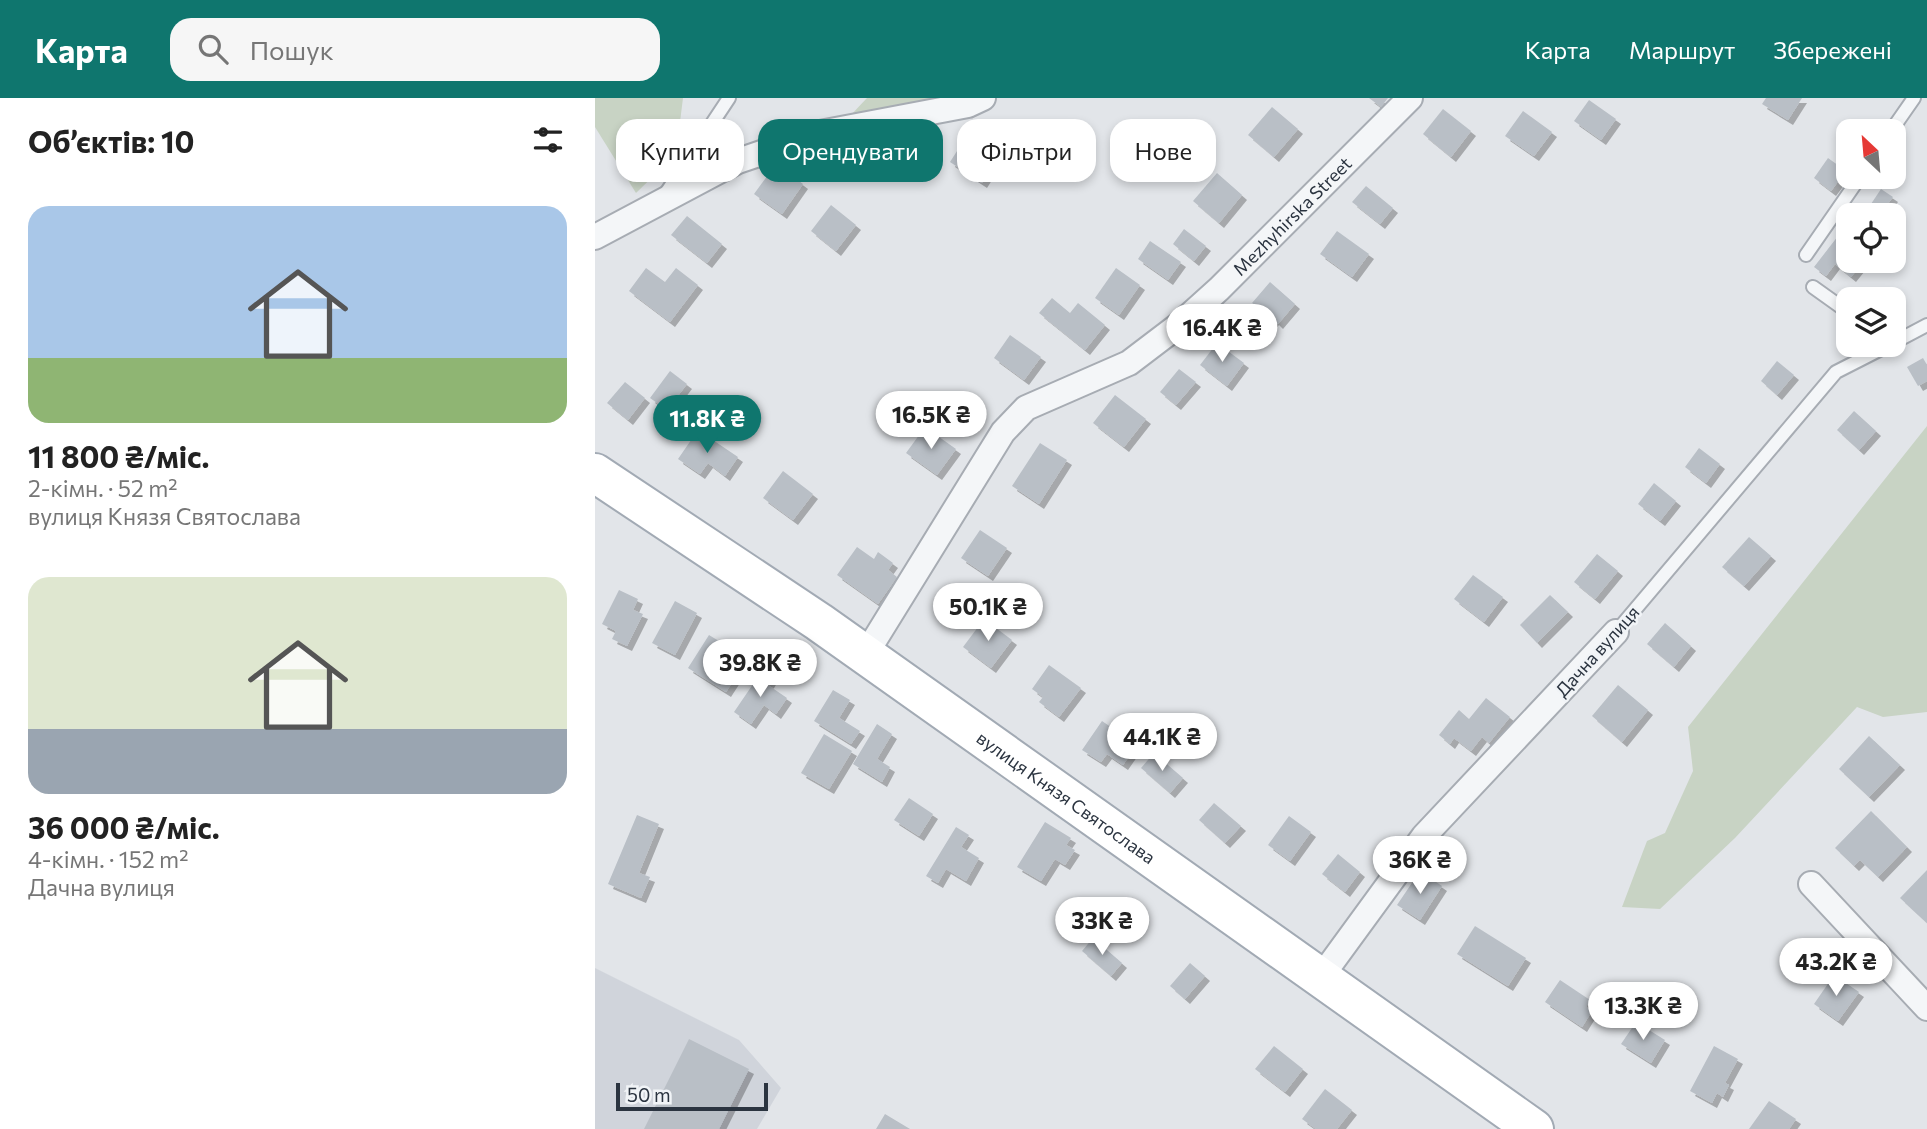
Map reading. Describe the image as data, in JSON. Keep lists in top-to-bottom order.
{
  "streets": {
    "main road": ["вулиця Князя Святослава"],
    "street": ["Mezhyhirska Street", "Дачна вулиця"]
  },
  "crossings": [
    ["Mezhyhirska Street", "вулиця Князя Святослава"],
    ["Дачна вулиця", "вулиця Князя Святослава"]
  ],
  "scale_bar": "50 m",
  "north": "top left",
  "page": {
    "header": "Карта",
    "search": "Пошук",
    "nav": ["Карта", "Маршрут", "Збережені"],
    "heading": "Об’єктів: 10",
    "chip": [
      "Купити",
      "Орендувати",
      "Фільтри",
      "Нове"
    ],
    "list": [
      {
        "name": "11 800 ₴/міс.",
        "note": "2-кімн. · 52 m² · вулиця Князя Святослава"
      },
      {
        "name": "36 000 ₴/міс.",
        "note": "4-кімн. · 152 m² · Дачна вулиця"
      }
    ],
    "price": [
      "16.4K ₴",
      "16.5K ₴",
      "11.8K ₴",
      "50.1K ₴",
      "39.8K ₴",
      "44.1K ₴",
      "36K ₴",
      "33K ₴",
      "43.2K ₴",
      "13.3K ₴"
    ],
    "scale": "50 m"
  }
}
